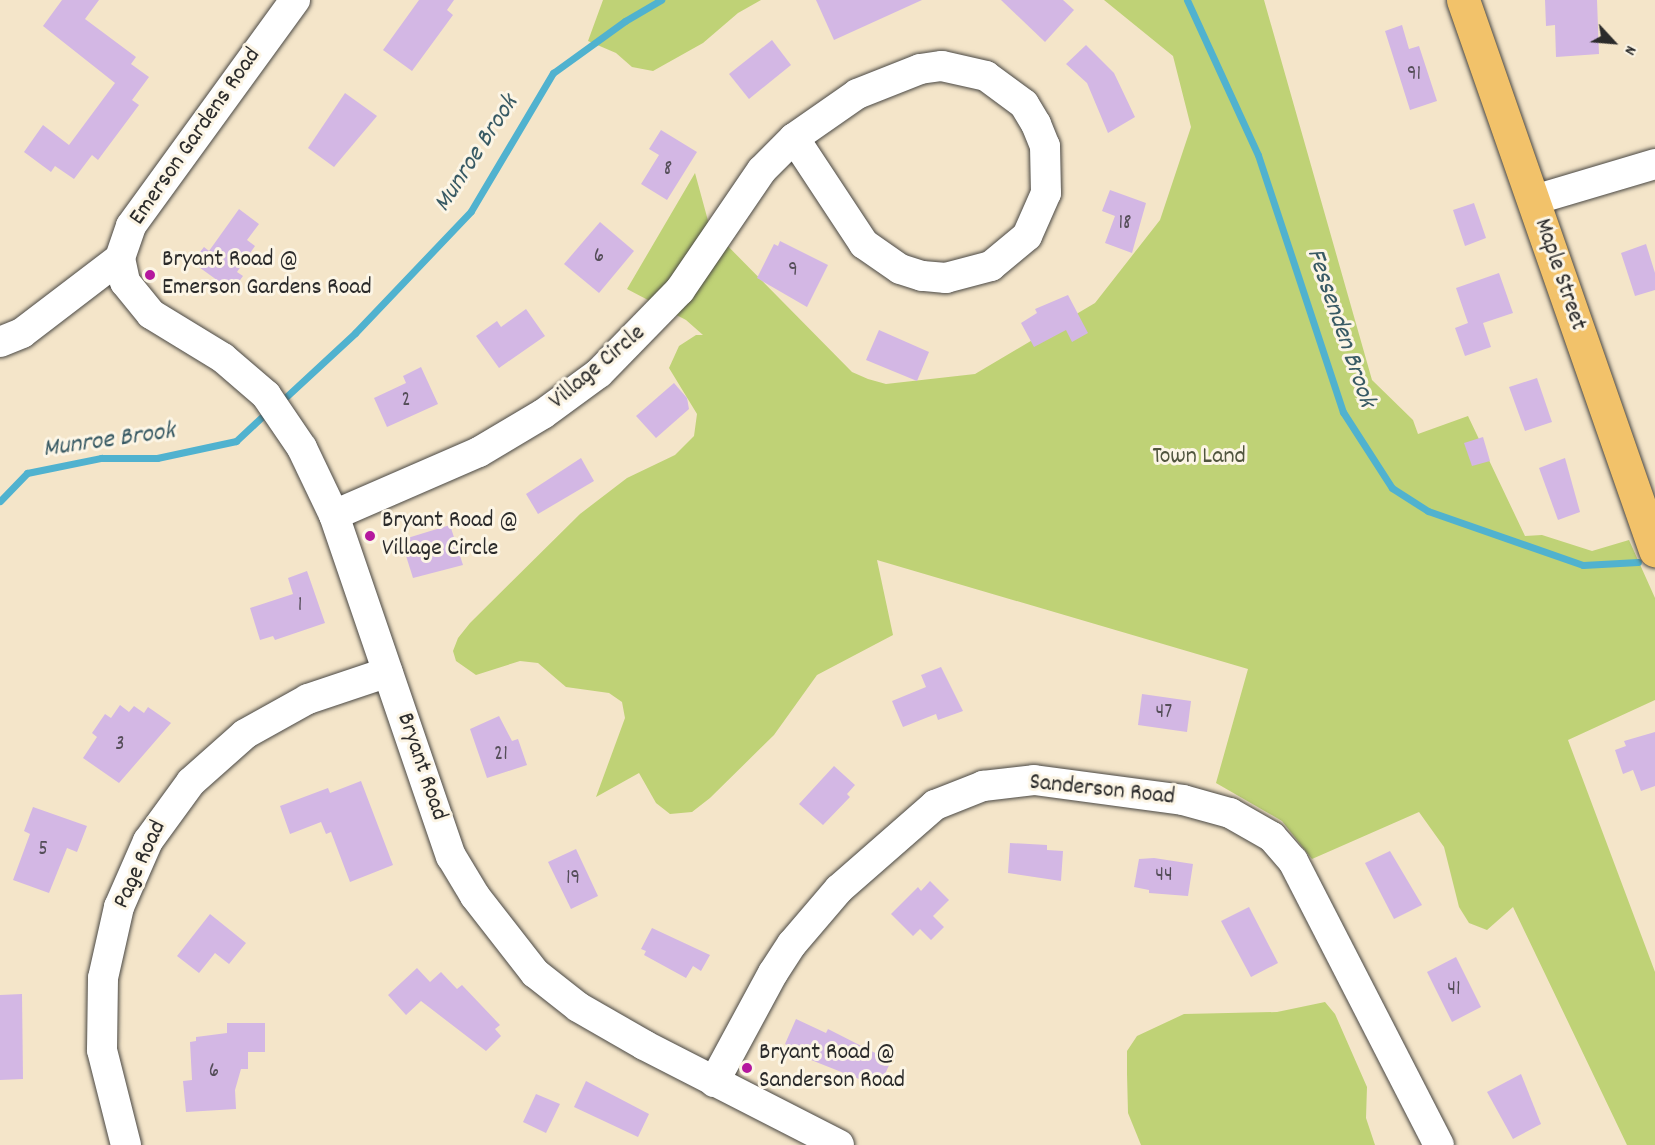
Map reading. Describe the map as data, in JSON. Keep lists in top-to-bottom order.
{
  "streets": {
    "main road": ["Maple Street"],
    "street": [
      "Emerson Gardens Road",
      "Village Circle",
      "Bryant Road",
      "Sanderson Road",
      "Page Road"
    ]
  },
  "crossings": [
    ["Emerson Gardens Road", "Bryant Road"],
    ["Village Circle", "Bryant Road"],
    ["Bryant Road", "Sanderson Road"],
    ["Bryant Road", "Page Road"]
  ],
  "water": ["Munroe Brook", "Fessenden Brook"],
  "parks": ["Town Land"],
  "places": ["Bryant Road @ Emerson Gardens Road", "Bryant Road @ Village Circle", "Bryant Road @ Sanderson Road"],
  "house_numbers": [
    "91",
    "8",
    "18",
    "6",
    "9",
    "2",
    "1",
    "47",
    "3",
    "21",
    "5",
    "44",
    "19",
    "41",
    "6"
  ],
  "north": "bottom right"
}
